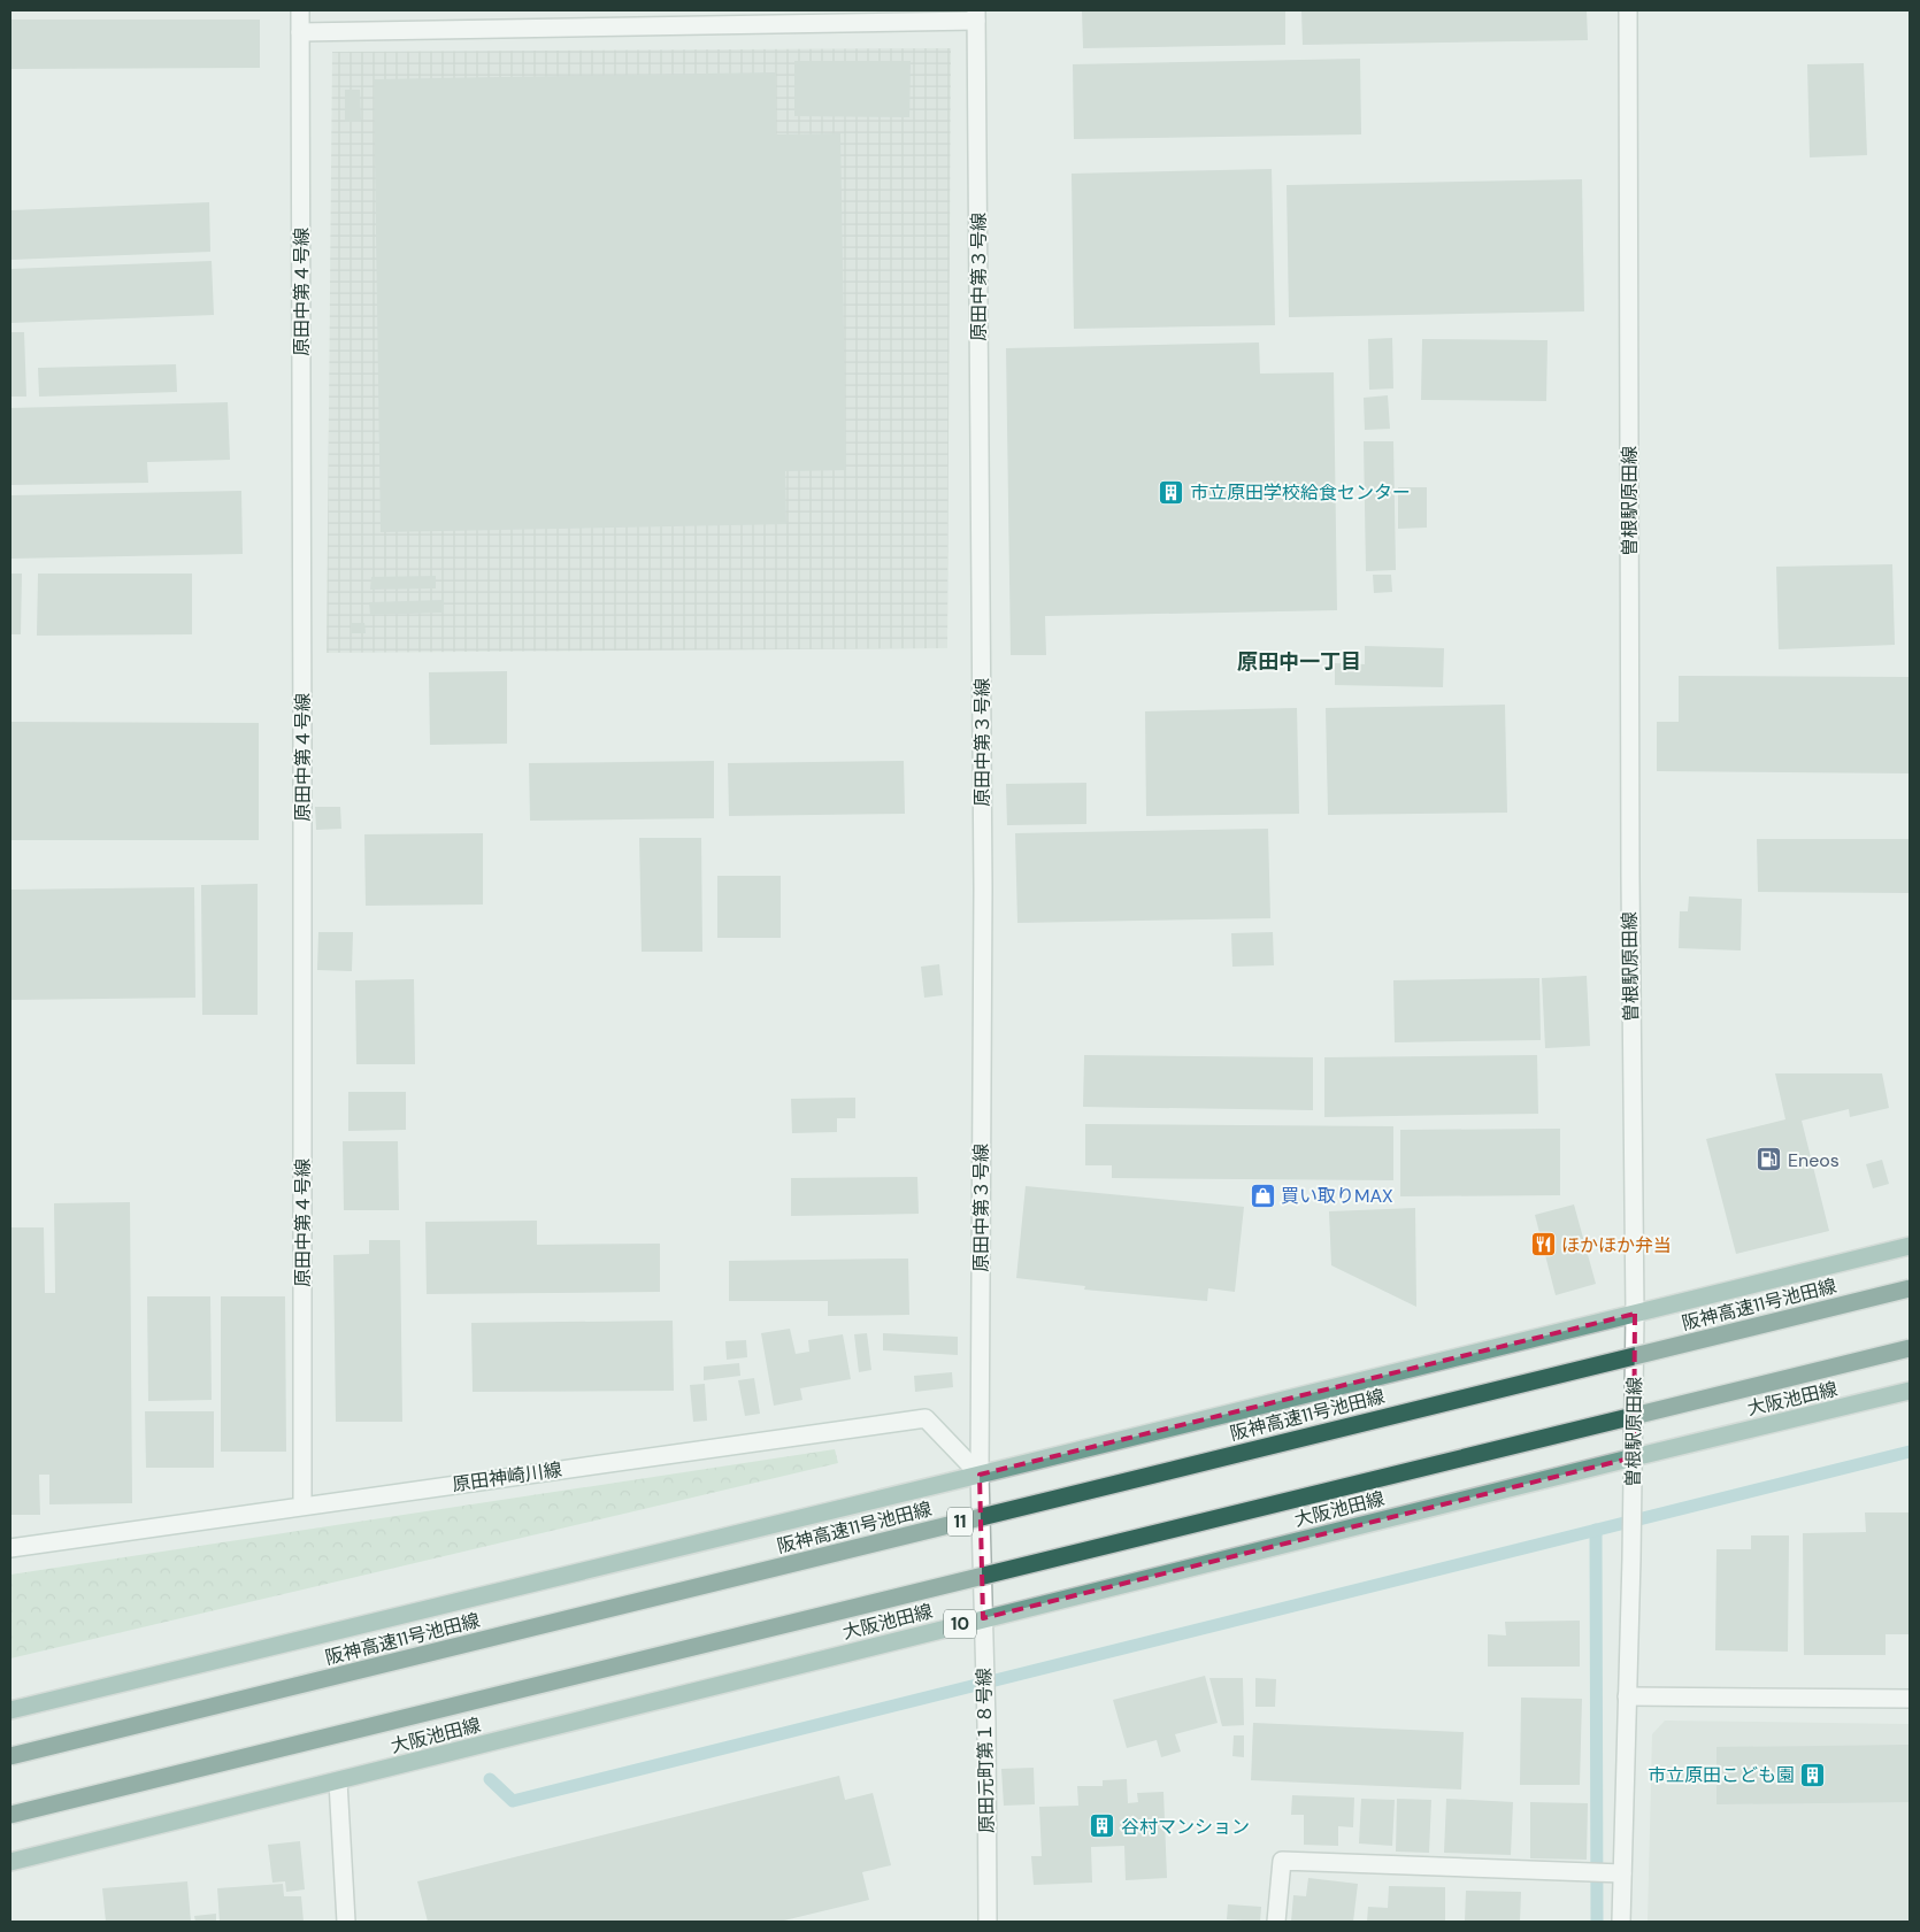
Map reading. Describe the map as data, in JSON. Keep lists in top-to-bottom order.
{
  "streets": {
    "highway": ["阪神高速11号池田線", "11"],
    "main road": ["大阪池田線", "10"],
    "street": [
      "原田中第３号線",
      "原田中第４号線",
      "曽根駅原田線",
      "原田神崎川線",
      "原田元町第１８号線"
    ]
  },
  "crossings": [
    ["原田中第３号線", "原田神崎川線"],
    ["原田中第３号線", "原田元町第１８号線"],
    ["原田中第４号線", "原田神崎川線"],
    ["曽根駅原田線", "大阪池田線"],
    ["大阪池田線", "原田元町第１８号線"],
    ["原田神崎川線", "原田元町第１８号線"]
  ],
  "districts": ["原田中一丁目"],
  "places": {
    "building": ["市立原田学校給食センター", "市立原田こども園", "谷村マンション"],
    "fuel station": ["Eneos"],
    "shop": ["買い取りMAX"],
    "restaurant": ["ほかほか弁当"]
  }
}
